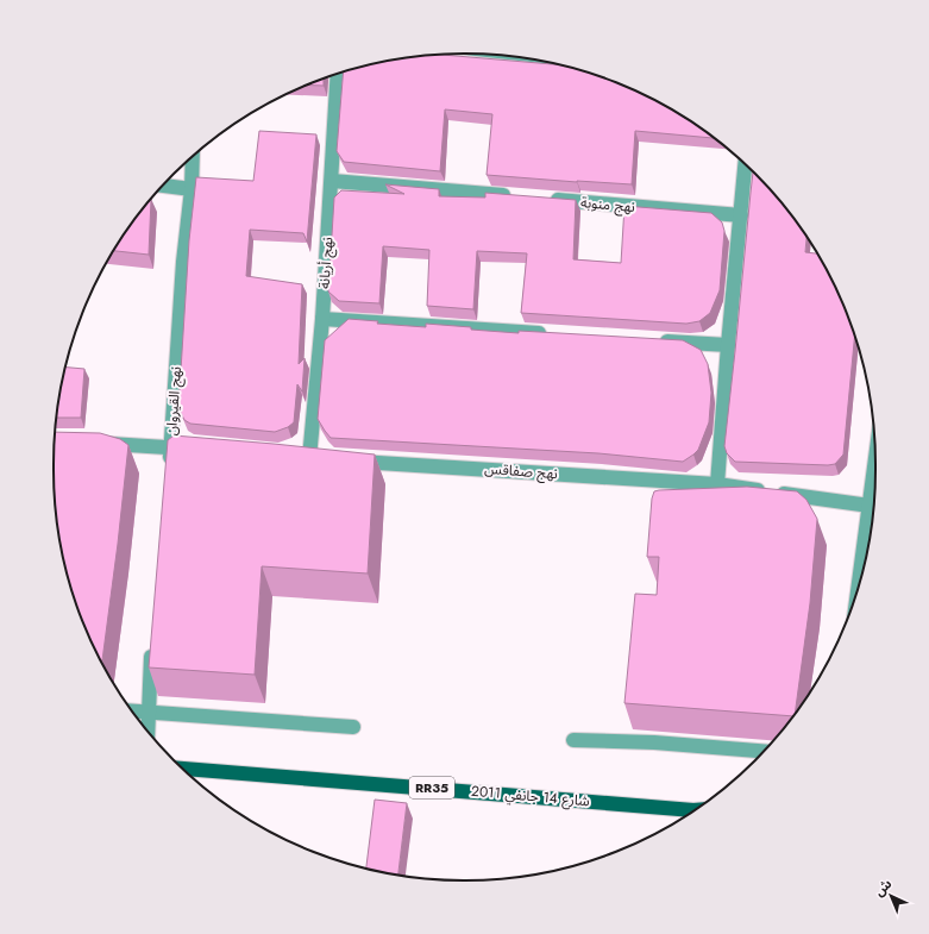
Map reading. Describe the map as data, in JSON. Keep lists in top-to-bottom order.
{
  "streets": {
    "main road": ["RR35", "شارع 14 جانفي 2011"],
    "street": [
      "نهج منوبة",
      "نهج أريانة",
      "نهج القيروان",
      "نهج صفاقس"
    ]
  },
  "north": "top left"
}
